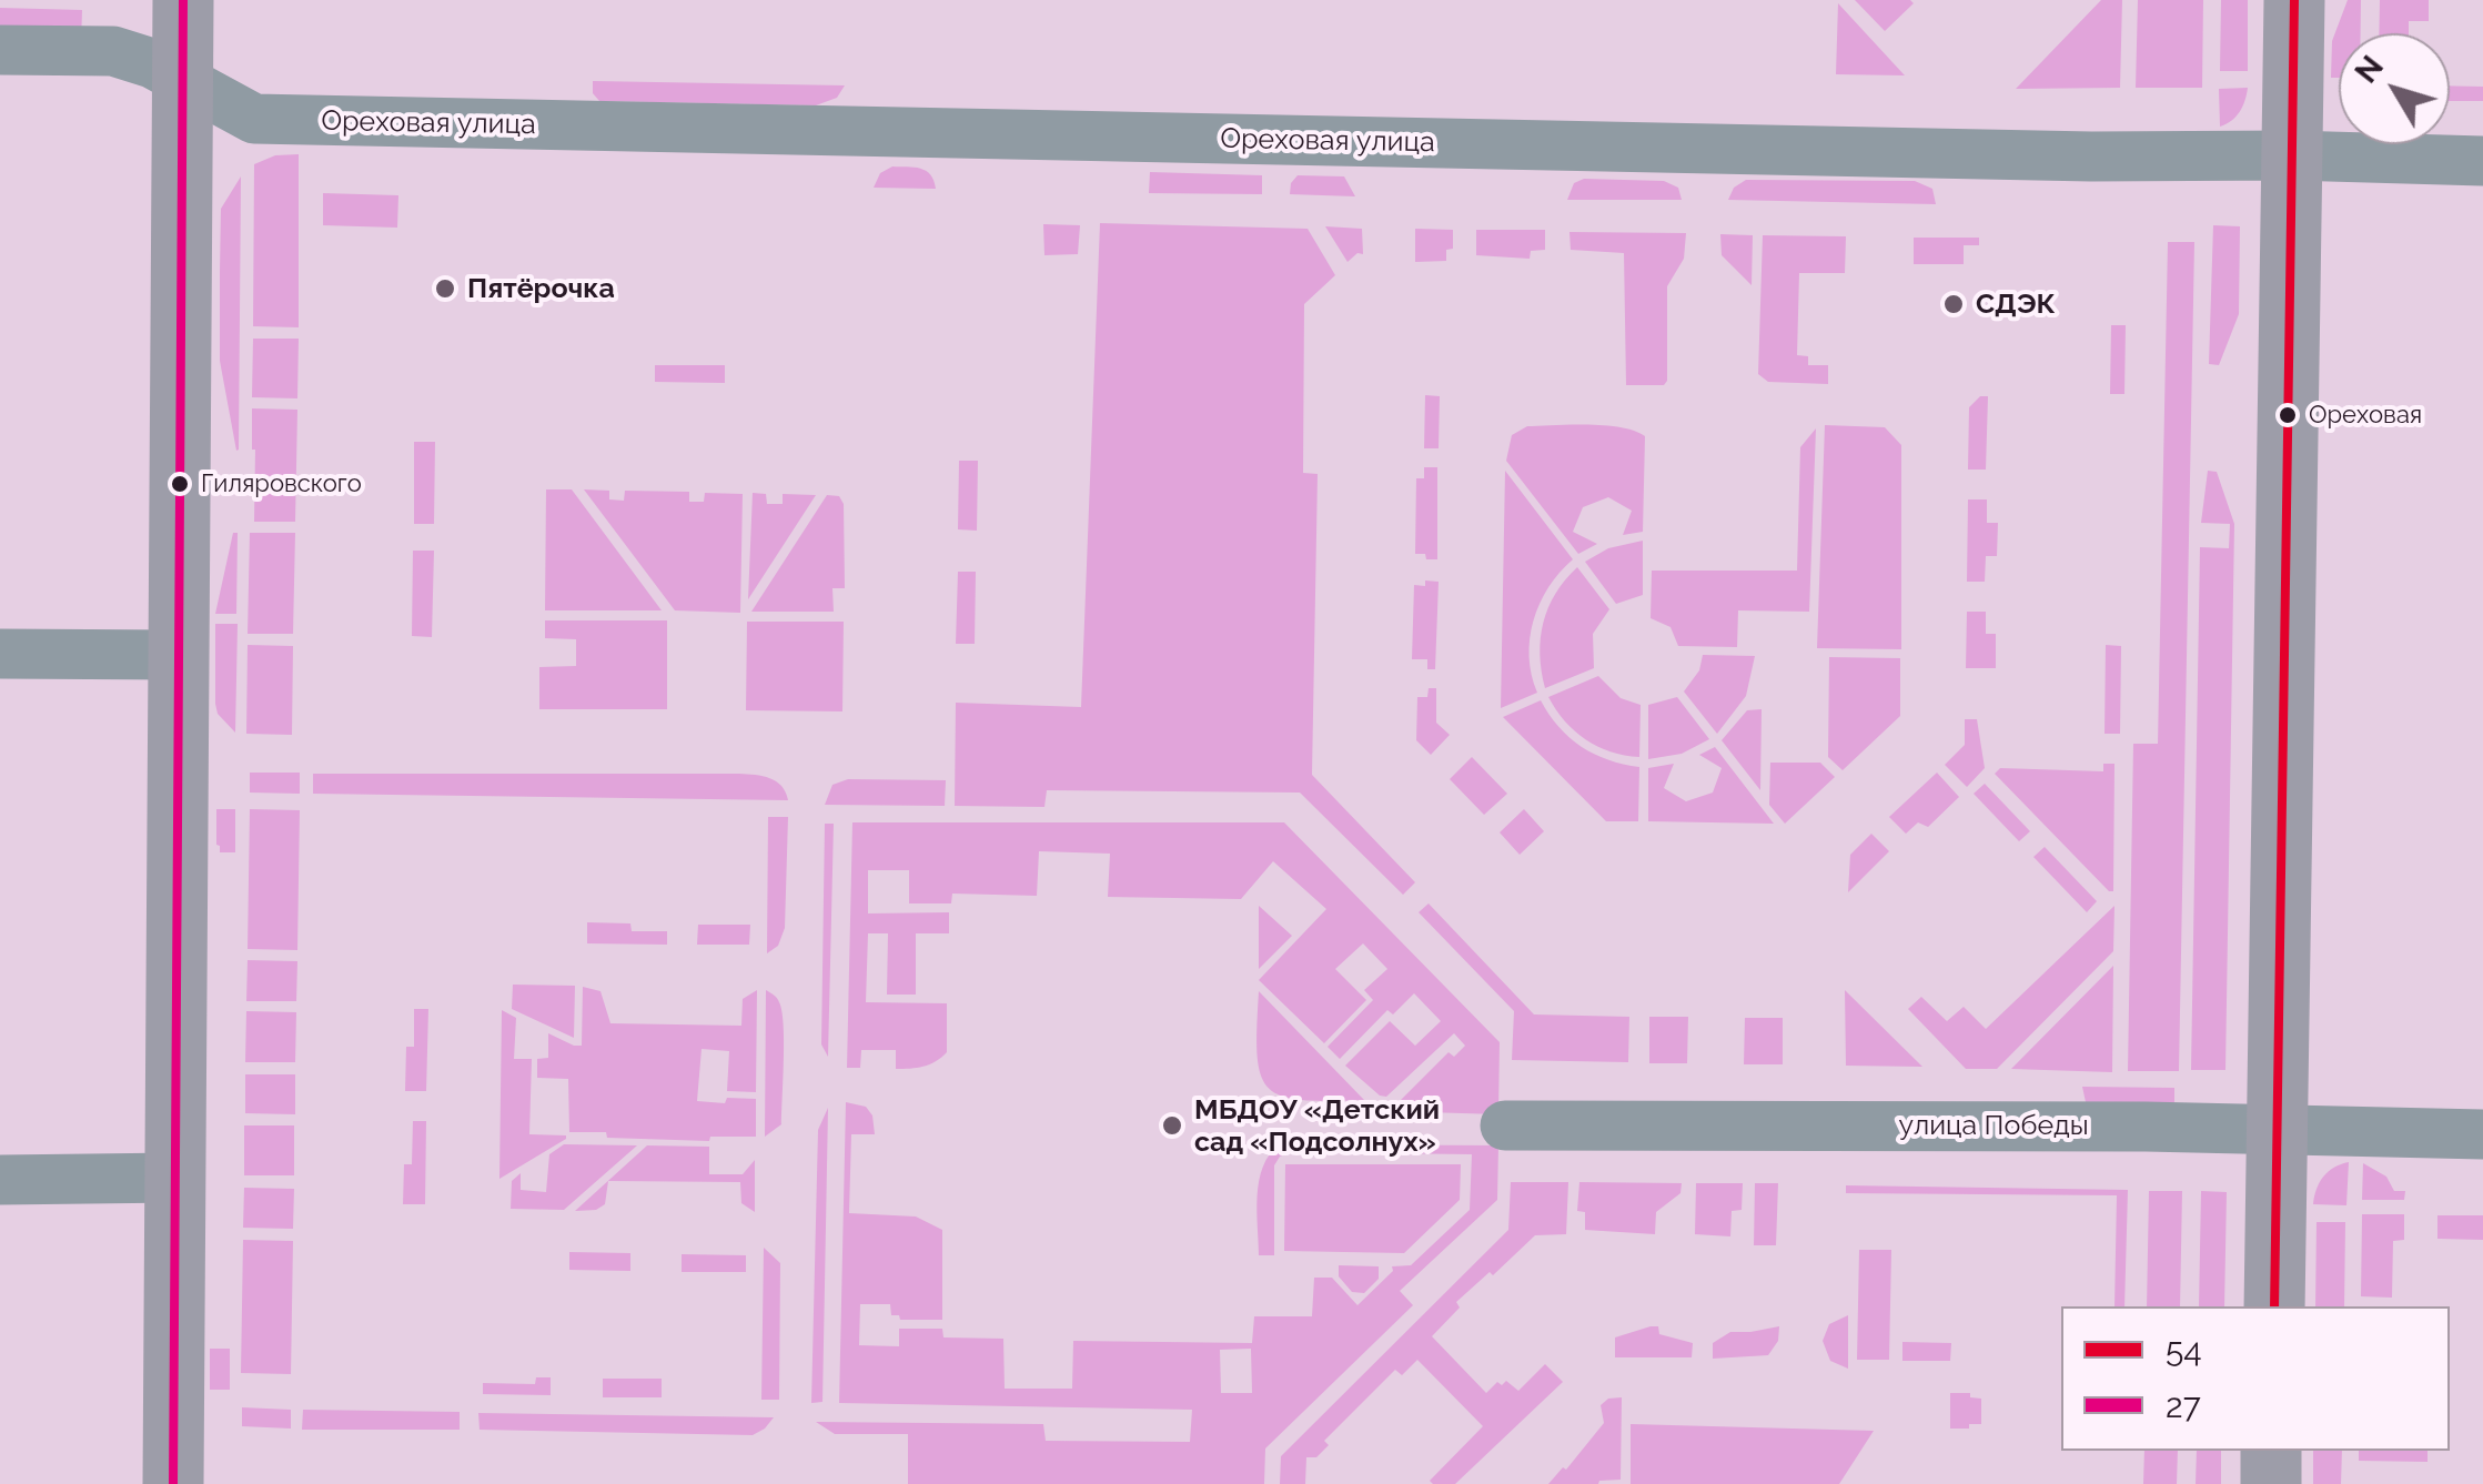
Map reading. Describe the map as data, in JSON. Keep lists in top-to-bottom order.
{
  "streets": {
    "street": ["Ореховая улица", "улица Победы"]
  },
  "places": [
    "Пятёрочка",
    "СДЭК",
    "Ореховая",
    "Гиляровского",
    "МБДОУ «Детский сад «Подсолнух»"
  ],
  "lines": ["transit line 54", "transit line 27"],
  "legend": ["54", "27"],
  "north": "top left"
}
